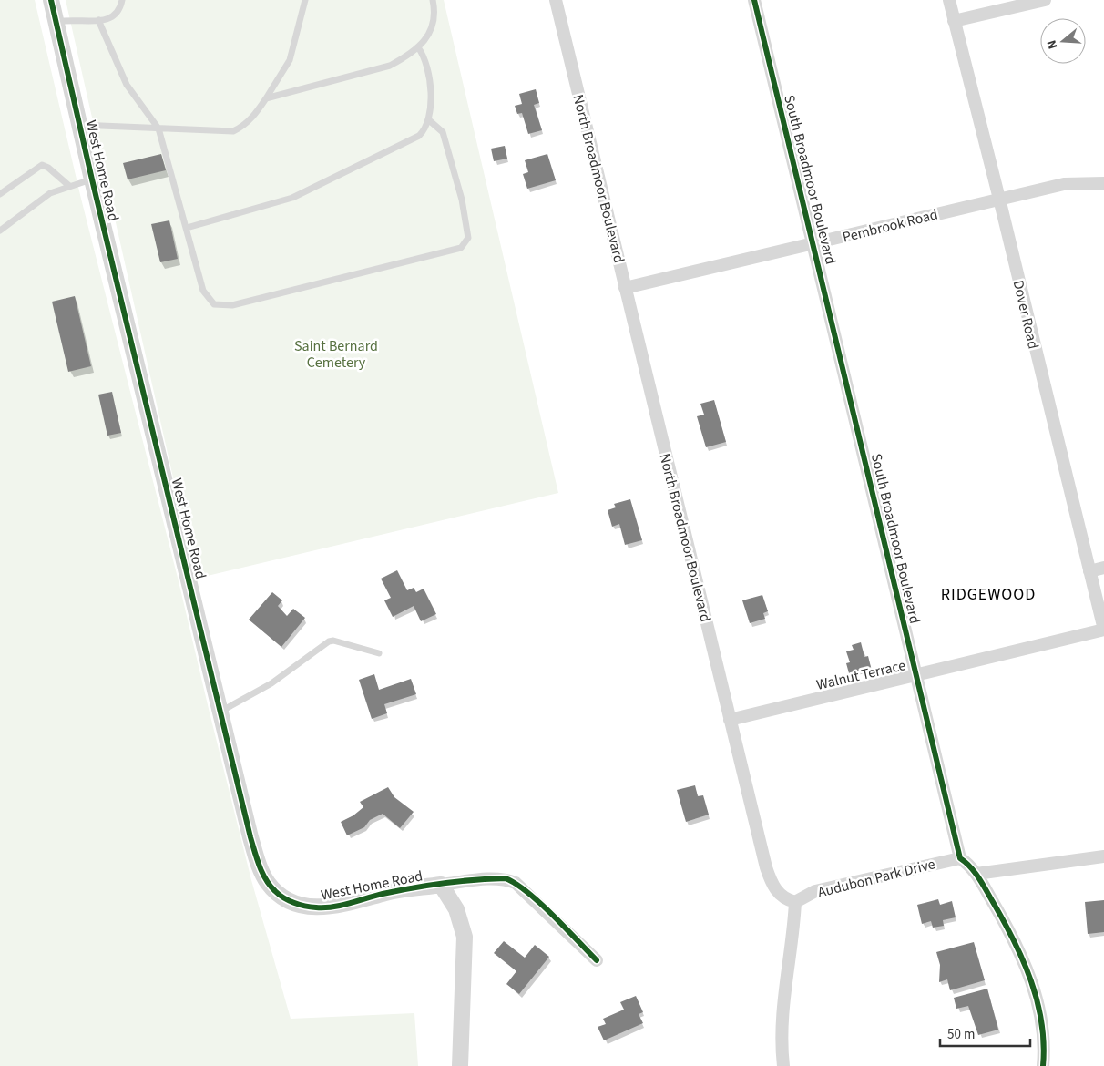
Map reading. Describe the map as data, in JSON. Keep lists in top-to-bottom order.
{
  "streets": {
    "street": [
      "West Home Road",
      "North Broadmoor Boulevard",
      "South Broadmoor Boulevard",
      "Pembrook Road",
      "Dover Road",
      "Walnut Terrace",
      "Audubon Park Drive"
    ]
  },
  "crossings": [
    ["North Broadmoor Boulevard", "Pembrook Road"],
    ["North Broadmoor Boulevard", "Walnut Terrace"],
    ["North Broadmoor Boulevard", "Audubon Park Drive"],
    ["South Broadmoor Boulevard", "Pembrook Road"],
    ["South Broadmoor Boulevard", "Walnut Terrace"],
    ["South Broadmoor Boulevard", "Audubon Park Drive"],
    ["Pembrook Road", "Dover Road"],
    ["Dover Road", "Walnut Terrace"]
  ],
  "districts": ["RIDGEWOOD"],
  "parks": ["Saint Bernard Cemetery"],
  "scale_bar": "50 m",
  "north": "left"
}
